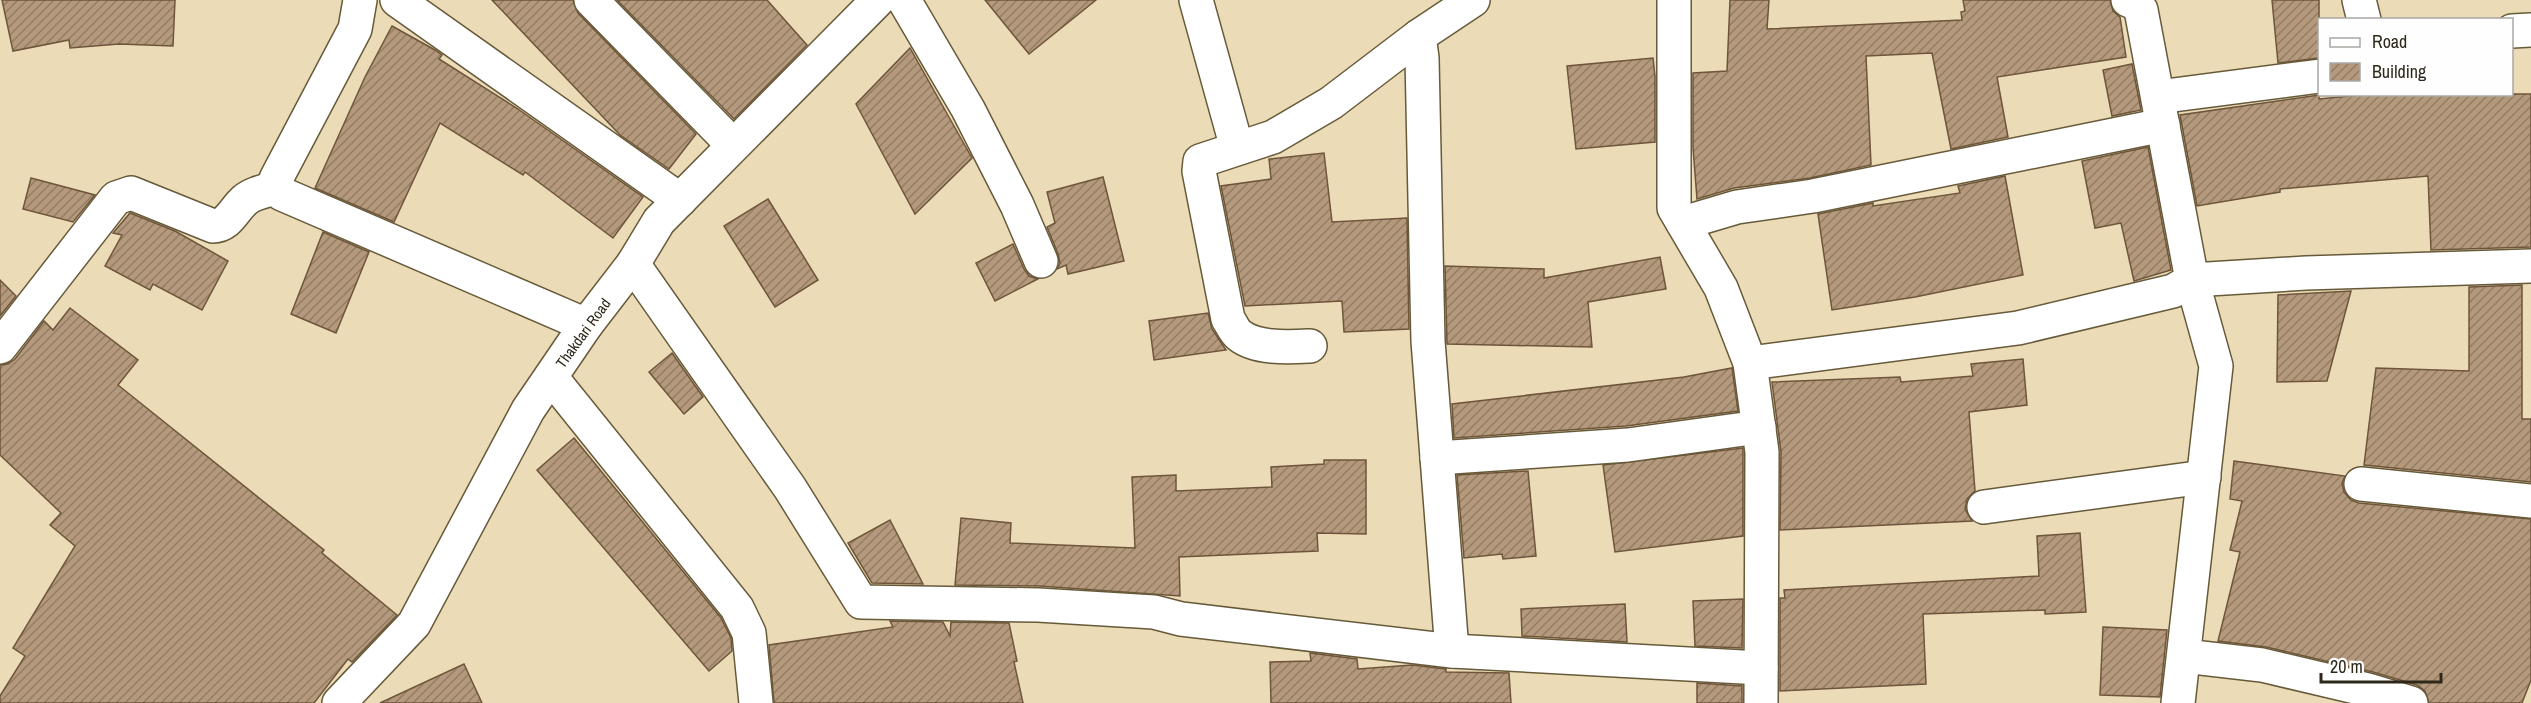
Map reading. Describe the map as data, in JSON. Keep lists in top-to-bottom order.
{
  "streets": {
    "street": ["Thakdari Road"]
  },
  "legend": ["Road", "Building"],
  "scale_bar": "20 m"
}
